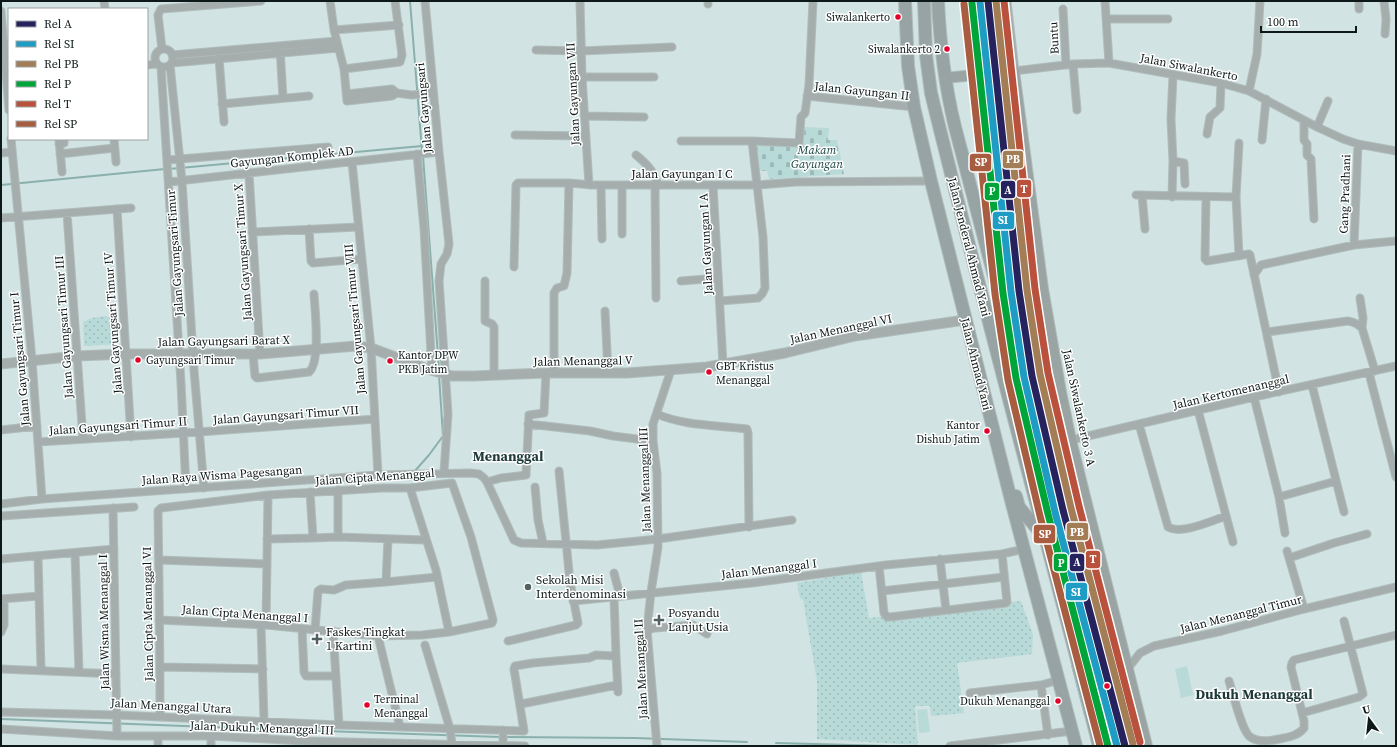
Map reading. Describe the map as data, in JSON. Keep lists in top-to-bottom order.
{
  "streets": {
    "highway": ["Jalan Jenderal Ahmad Yani", "Jalan Ahmad Yani"],
    "main road": ["Jalan Siwalankerto 3 A"],
    "street": [
      "Buntu",
      "Jalan Siwalankerto",
      "Jalan Gayungan II",
      "Jalan Gayungan VII",
      "Jalan Gayungsari",
      "Gayungan Komplek AD",
      "Jalan Gayungan I C",
      "Gang Pradhani",
      "Jalan Gayungan I A",
      "Jalan Gayungsari Timur X",
      "Jalan Gayungsari Timur",
      "Jalan Gayungsari Timur VIII",
      "Jalan Gayungsari Timur IV",
      "Jalan Gayungsari Timur III",
      "Jalan Menanggal VI",
      "Jalan Gayungsari Barat X",
      "Jalan Gayungsari Timur I",
      "Jalan Menanggal V",
      "Jalan Kertomenanggal",
      "Jalan Gayungsari Timur VII",
      "Jalan Gayungsari Timur II",
      "Jalan Raya Wisma Pagesangan",
      "Jalan Cipta Menanggal",
      "Jalan Menanggal III",
      "Jalan Menanggal I",
      "Jalan Cipta Menanggal VI",
      "Jalan Cipta Menanggal I",
      "Jalan Menanggal Timur",
      "Jalan Wisma Menanggal I",
      "Jalan Menanggal II",
      "Jalan Menanggal Utara",
      "Jalan Dukuh Menanggal III"
    ]
  },
  "crossings": [
    ["Buntu", "Jalan Siwalankerto"],
    ["Jalan Siwalankerto", "Gang Pradhani"],
    ["Jalan Siwalankerto", "Jalan Siwalankerto 3 A"],
    ["Jalan Gayungan II", "Jalan Ahmad Yani"],
    ["Jalan Gayungan VII", "Jalan Gayungan I C"],
    ["Jalan Gayungsari", "Gayungan Komplek AD"],
    ["Jalan Gayungsari", "Jalan Gayungsari Barat X"],
    ["Jalan Gayungsari", "Jalan Menanggal V"],
    ["Gayungan Komplek AD", "Jalan Gayungsari Timur X"],
    ["Gayungan Komplek AD", "Jalan Gayungsari Timur"],
    ["Gayungan Komplek AD", "Jalan Gayungsari Timur VIII"],
    ["Jalan Gayungan I C", "Jalan Gayungan I A"],
    ["Jalan Gayungan I C", "Jalan Ahmad Yani"],
    ["Jalan Gayungan I A", "Jalan Menanggal VI"],
    ["Jalan Gayungan I A", "Jalan Menanggal V"],
    ["Jalan Jenderal Ahmad Yani", "Jalan Menanggal Timur"],
    ["Jalan Gayungsari Timur X", "Jalan Gayungsari Barat X"],
    ["Jalan Gayungsari Timur", "Jalan Gayungsari Barat X"],
    ["Jalan Gayungsari Timur", "Jalan Gayungsari Timur VII"],
    ["Jalan Gayungsari Timur", "Jalan Gayungsari Timur II"],
    ["Jalan Gayungsari Timur", "Jalan Raya Wisma Pagesangan"],
    ["Jalan Gayungsari Timur VIII", "Jalan Gayungsari Barat X"],
    ["Jalan Gayungsari Timur VIII", "Jalan Gayungsari Timur VII"],
    ["Jalan Gayungsari Timur VIII", "Jalan Raya Wisma Pagesangan"],
    ["Jalan Gayungsari Timur IV", "Jalan Gayungsari Barat X"],
    ["Jalan Gayungsari Timur IV", "Jalan Gayungsari Timur II"],
    ["Jalan Gayungsari Timur III", "Jalan Gayungsari Barat X"],
    ["Jalan Gayungsari Timur III", "Jalan Gayungsari Timur II"],
    ["Jalan Menanggal VI", "Jalan Menanggal V"],
    ["Jalan Menanggal VI", "Jalan Ahmad Yani"],
    ["Jalan Gayungsari Barat X", "Jalan Gayungsari Timur I"],
    ["Jalan Gayungsari Barat X", "Jalan Menanggal V"],
    ["Jalan Gayungsari Timur I", "Jalan Gayungsari Timur II"],
    ["Jalan Gayungsari Timur I", "Jalan Raya Wisma Pagesangan"],
    ["Jalan Menanggal V", "Jalan Menanggal III"],
    ["Jalan Ahmad Yani", "Jalan Menanggal I"],
    ["Jalan Kertomenanggal", "Jalan Siwalankerto 3 A"],
    ["Jalan Siwalankerto 3 A", "Jalan Menanggal Timur"],
    ["Jalan Gayungsari Timur VII", "Jalan Gayungsari Timur II"],
    ["Jalan Cipta Menanggal", "Jalan Cipta Menanggal VI"],
    ["Jalan Cipta Menanggal", "Jalan Cipta Menanggal I"],
    ["Jalan Menanggal III", "Jalan Menanggal I"],
    ["Jalan Menanggal III", "Jalan Menanggal II"],
    ["Jalan Menanggal I", "Jalan Menanggal II"],
    ["Jalan Cipta Menanggal VI", "Jalan Cipta Menanggal I"],
    ["Jalan Cipta Menanggal VI", "Jalan Menanggal Utara"],
    ["Jalan Wisma Menanggal I", "Jalan Menanggal Utara"],
    ["Jalan Wisma Menanggal I", "Jalan Dukuh Menanggal III"]
  ],
  "districts": ["Menanggal", "Dukuh Menanggal"],
  "parks": ["Makam Gayungan"],
  "places": {
    "other": [
      "Siwalankerto",
      "Siwalankerto 2",
      "Gayungsari Timur",
      "Kantor DPW PKB Jatim",
      "GBT Kristus Menanggal",
      "Kantor Dishub Jatim",
      "Sekolah Misi Interdenominasi",
      "Dukuh Menanggal",
      "Terminal Menanggal"
    ],
    "health": ["Posyandu Lanjut Usia", "Faskes Tingkat 1 Kartini"]
  },
  "lines": [
    "rail line A",
    "rail line PB",
    "rail line T",
    "rail line SI",
    "rail line P",
    "rail line SP"
  ],
  "legend": [
    "Rel A",
    "Rel SI",
    "Rel PB",
    "Rel P",
    "Rel T",
    "Rel SP"
  ],
  "scale_bar": "100 m",
  "north": "top"
}
